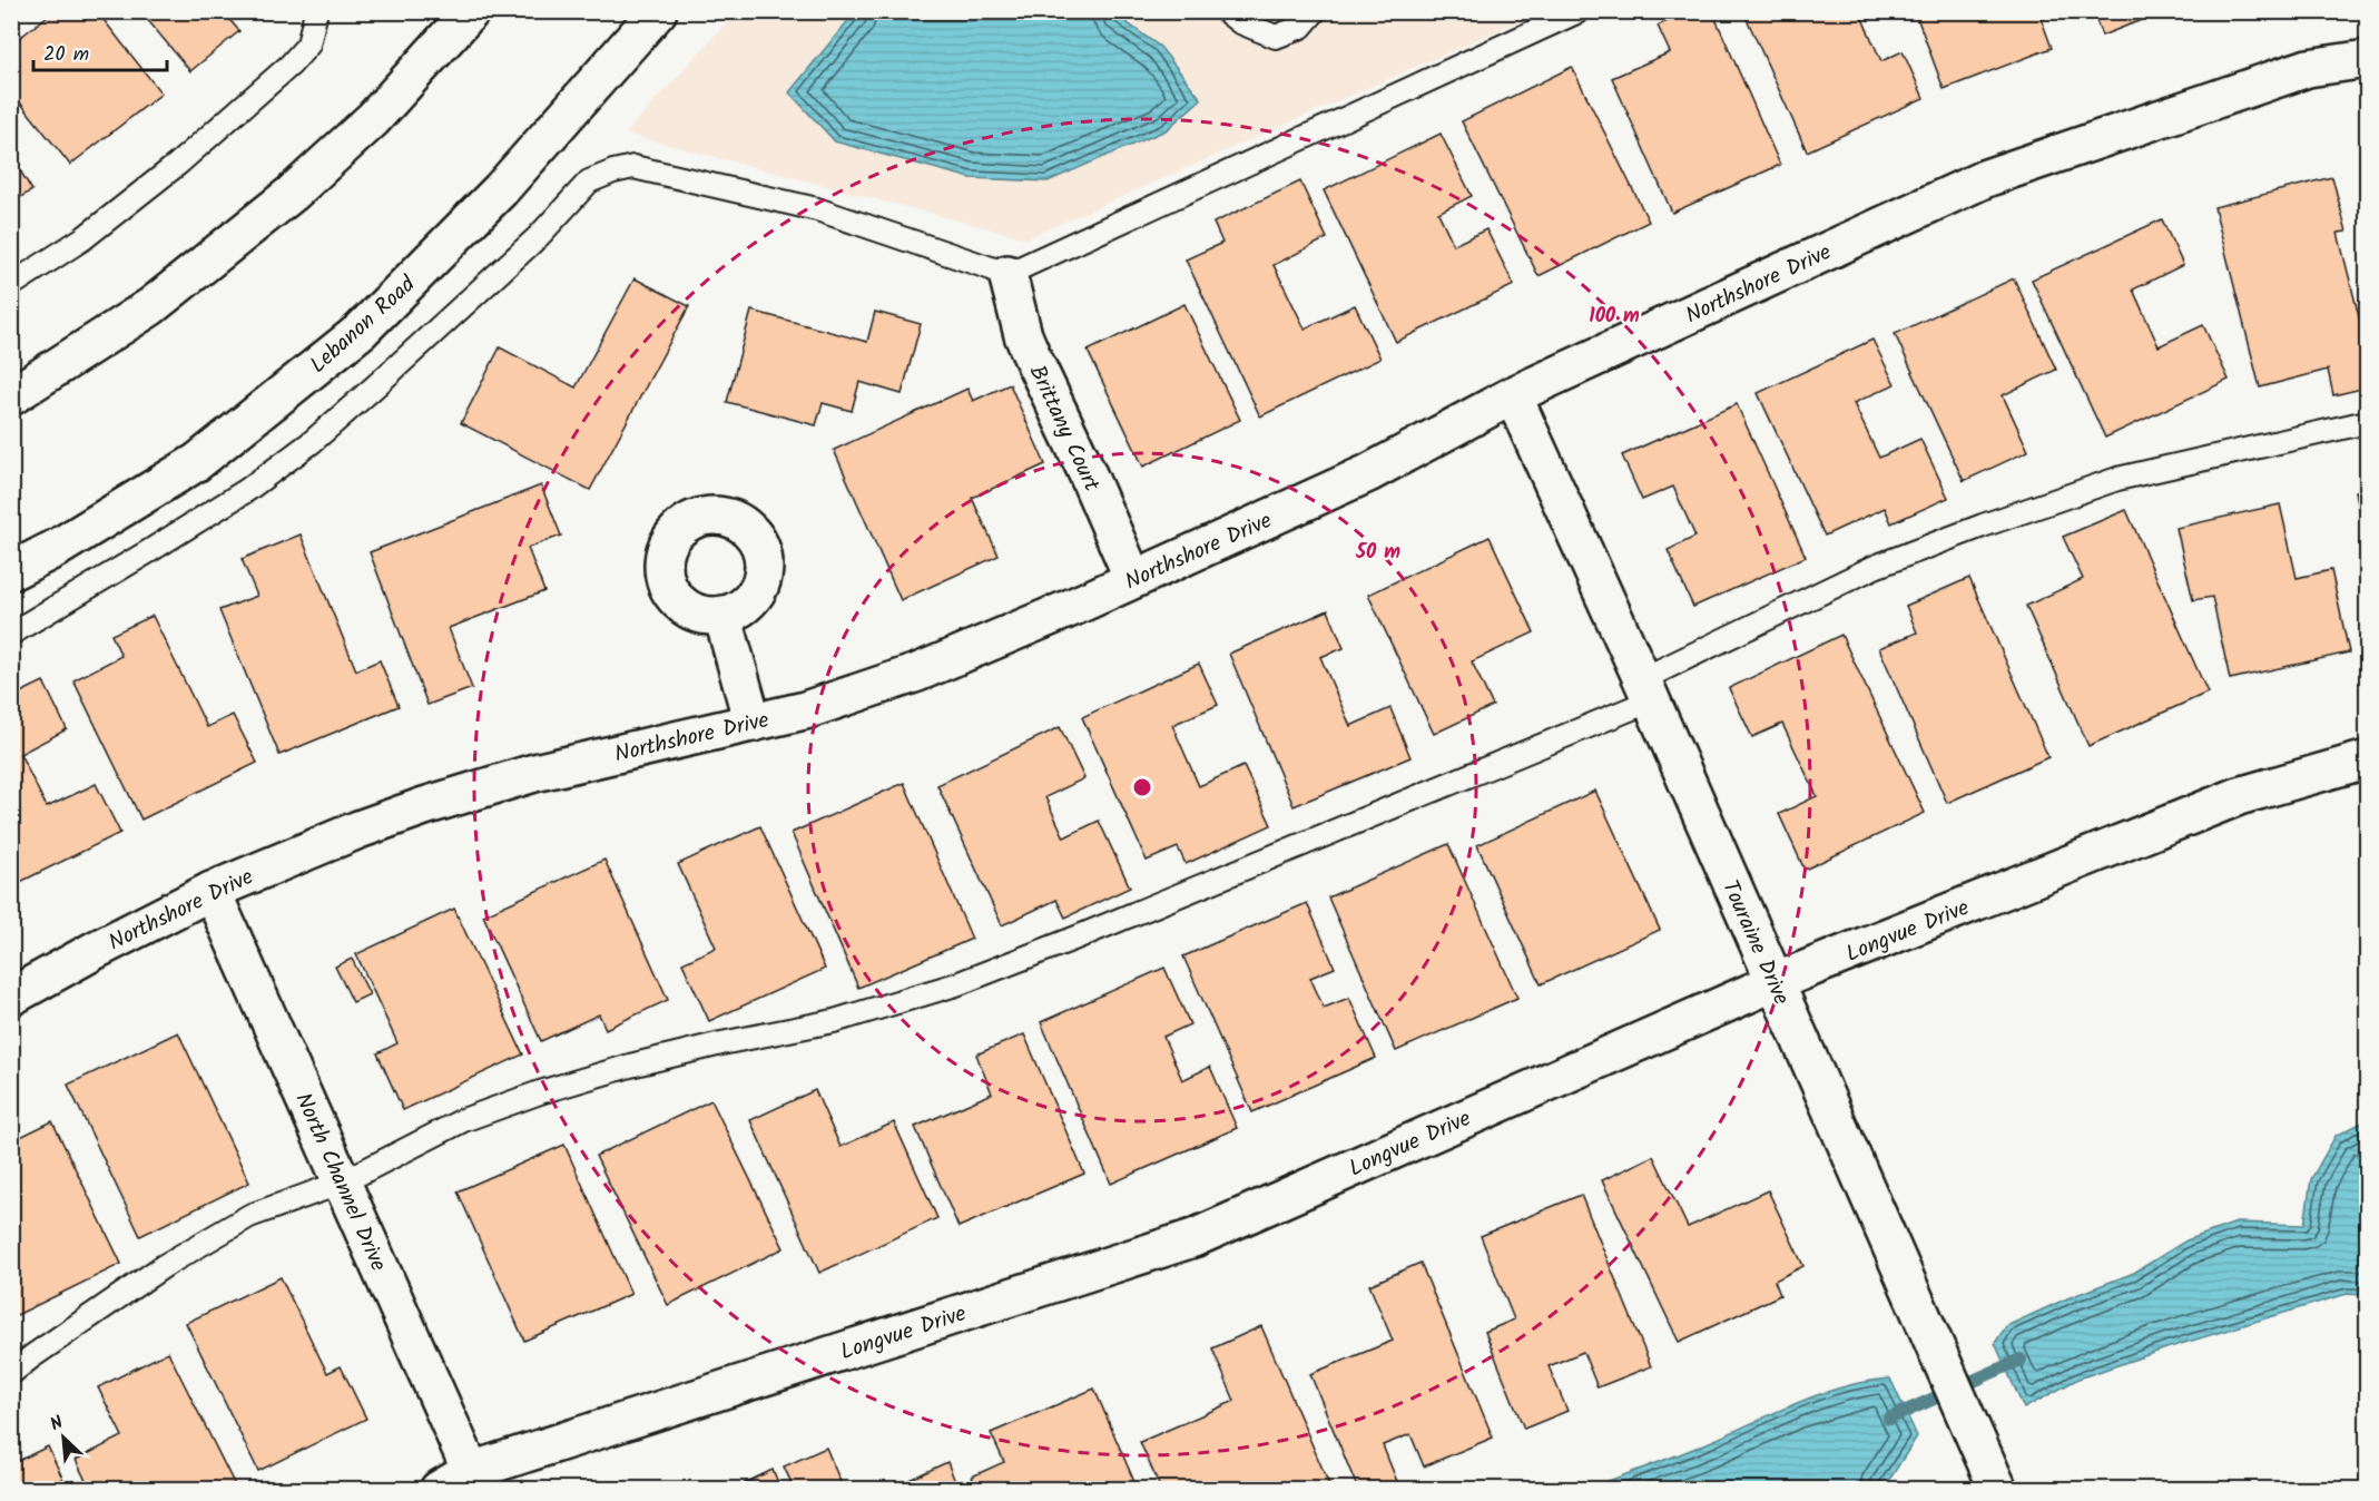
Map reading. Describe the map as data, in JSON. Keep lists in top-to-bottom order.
{
  "streets": {
    "street": [
      "Northshore Drive",
      "Lebanon Road",
      "Brittany Court",
      "Longvue Drive",
      "Touraine Drive",
      "North Channel Drive"
    ]
  },
  "crossings": [
    ["Northshore Drive", "Brittany Court"],
    ["Northshore Drive", "Touraine Drive"],
    ["Northshore Drive", "North Channel Drive"],
    ["Longvue Drive", "Touraine Drive"],
    ["Longvue Drive", "North Channel Drive"]
  ],
  "scale_bar": "20 m",
  "north": "top left",
  "rings": ["100 m", "50 m"]
}
